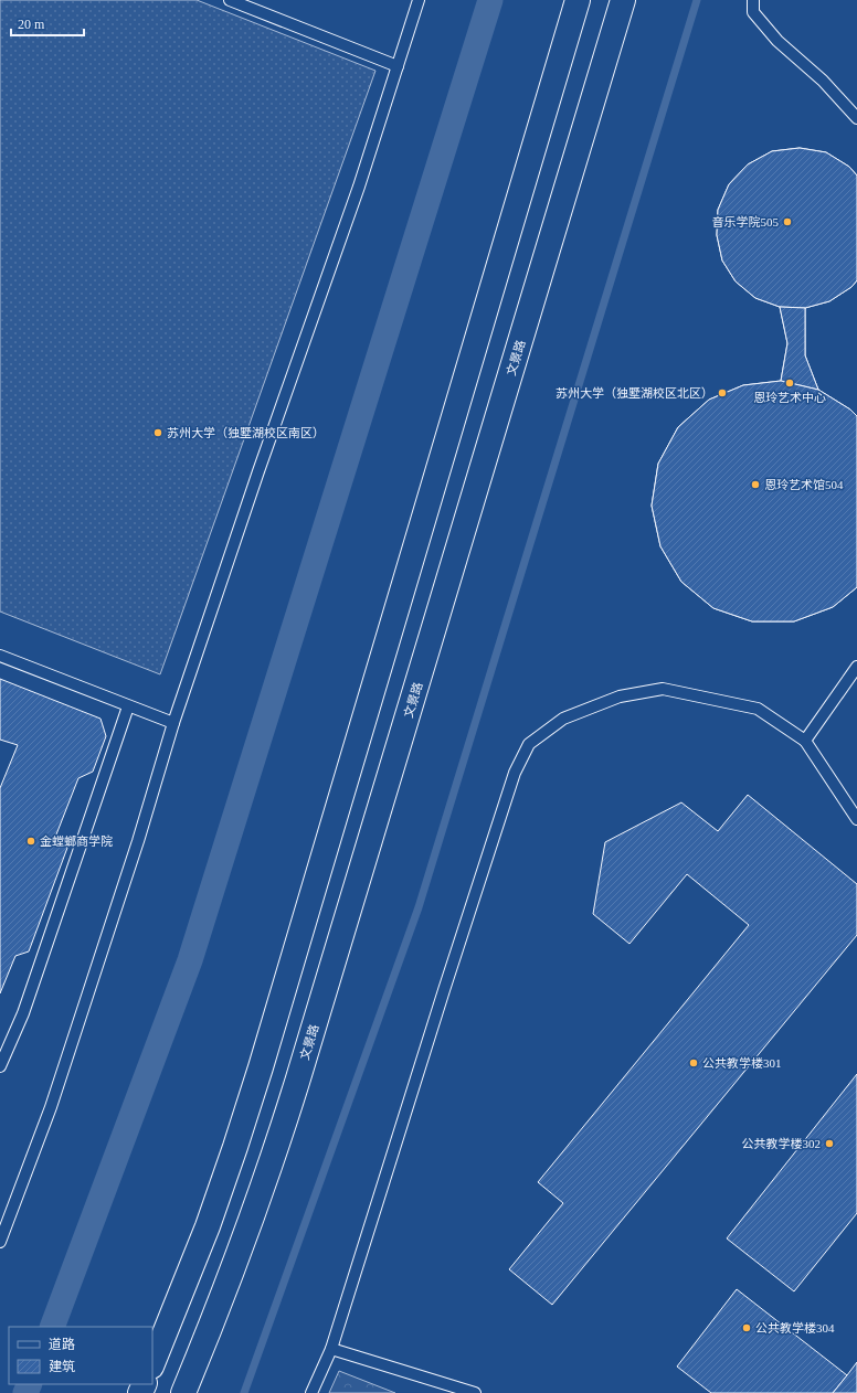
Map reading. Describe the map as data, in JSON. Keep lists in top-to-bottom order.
{
  "streets": {
    "main road": ["文景路"]
  },
  "places": [
    "音乐学院505",
    "恩玲艺术中心",
    "苏州大学（独墅湖校区北区）",
    "苏州大学（独墅湖校区南区）",
    "恩玲艺术馆504",
    "金螳螂商学院",
    "公共教学楼301",
    "公共教学楼302",
    "公共教学楼304"
  ],
  "legend": ["道路", "建筑"],
  "scale_bar": "20 m"
}
